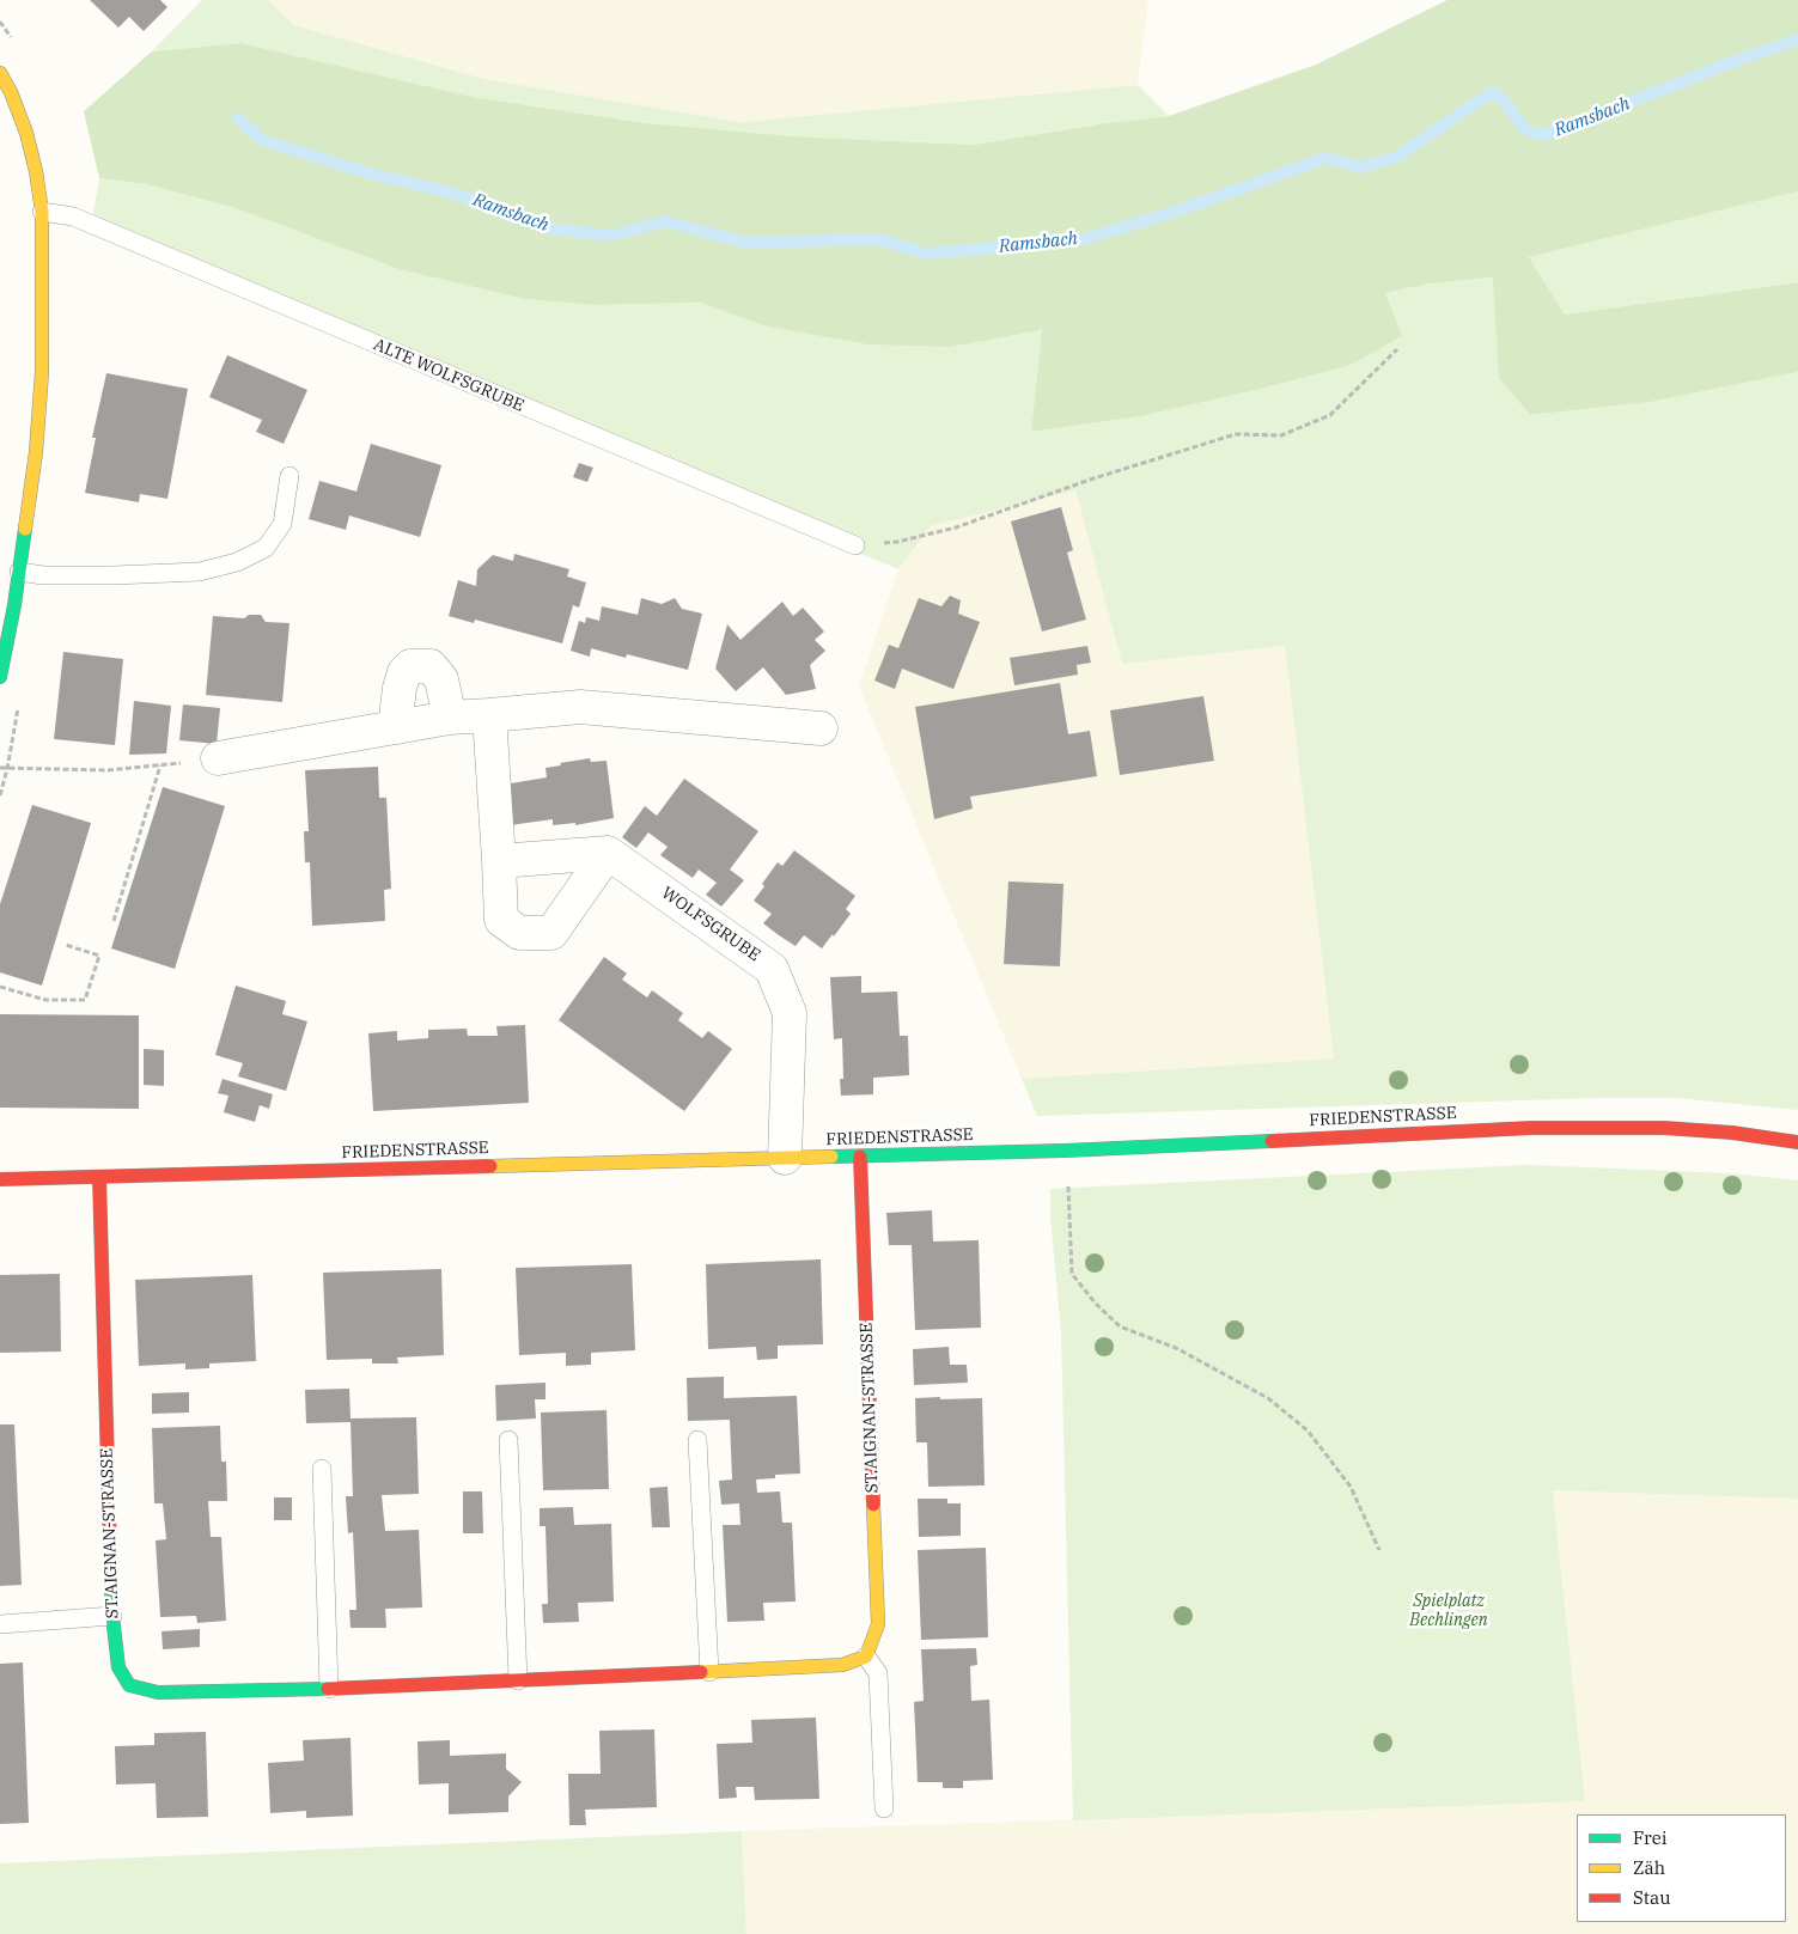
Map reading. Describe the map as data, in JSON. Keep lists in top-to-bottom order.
{
  "streets": {
    "street": ["WOLFSGRUBE", "FRIEDENSTRASSE", "ST.AIGNAN-STRASSE"],
    "lane": ["ALTE WOLFSGRUBE"]
  },
  "crossings": [
    ["WOLFSGRUBE", "FRIEDENSTRASSE"],
    ["FRIEDENSTRASSE", "ST.AIGNAN-STRASSE"]
  ],
  "water": ["Ramsbach"],
  "parks": ["Spielplatz Bechlingen"],
  "legend": ["Frei", "Zäh", "Stau"]
}
